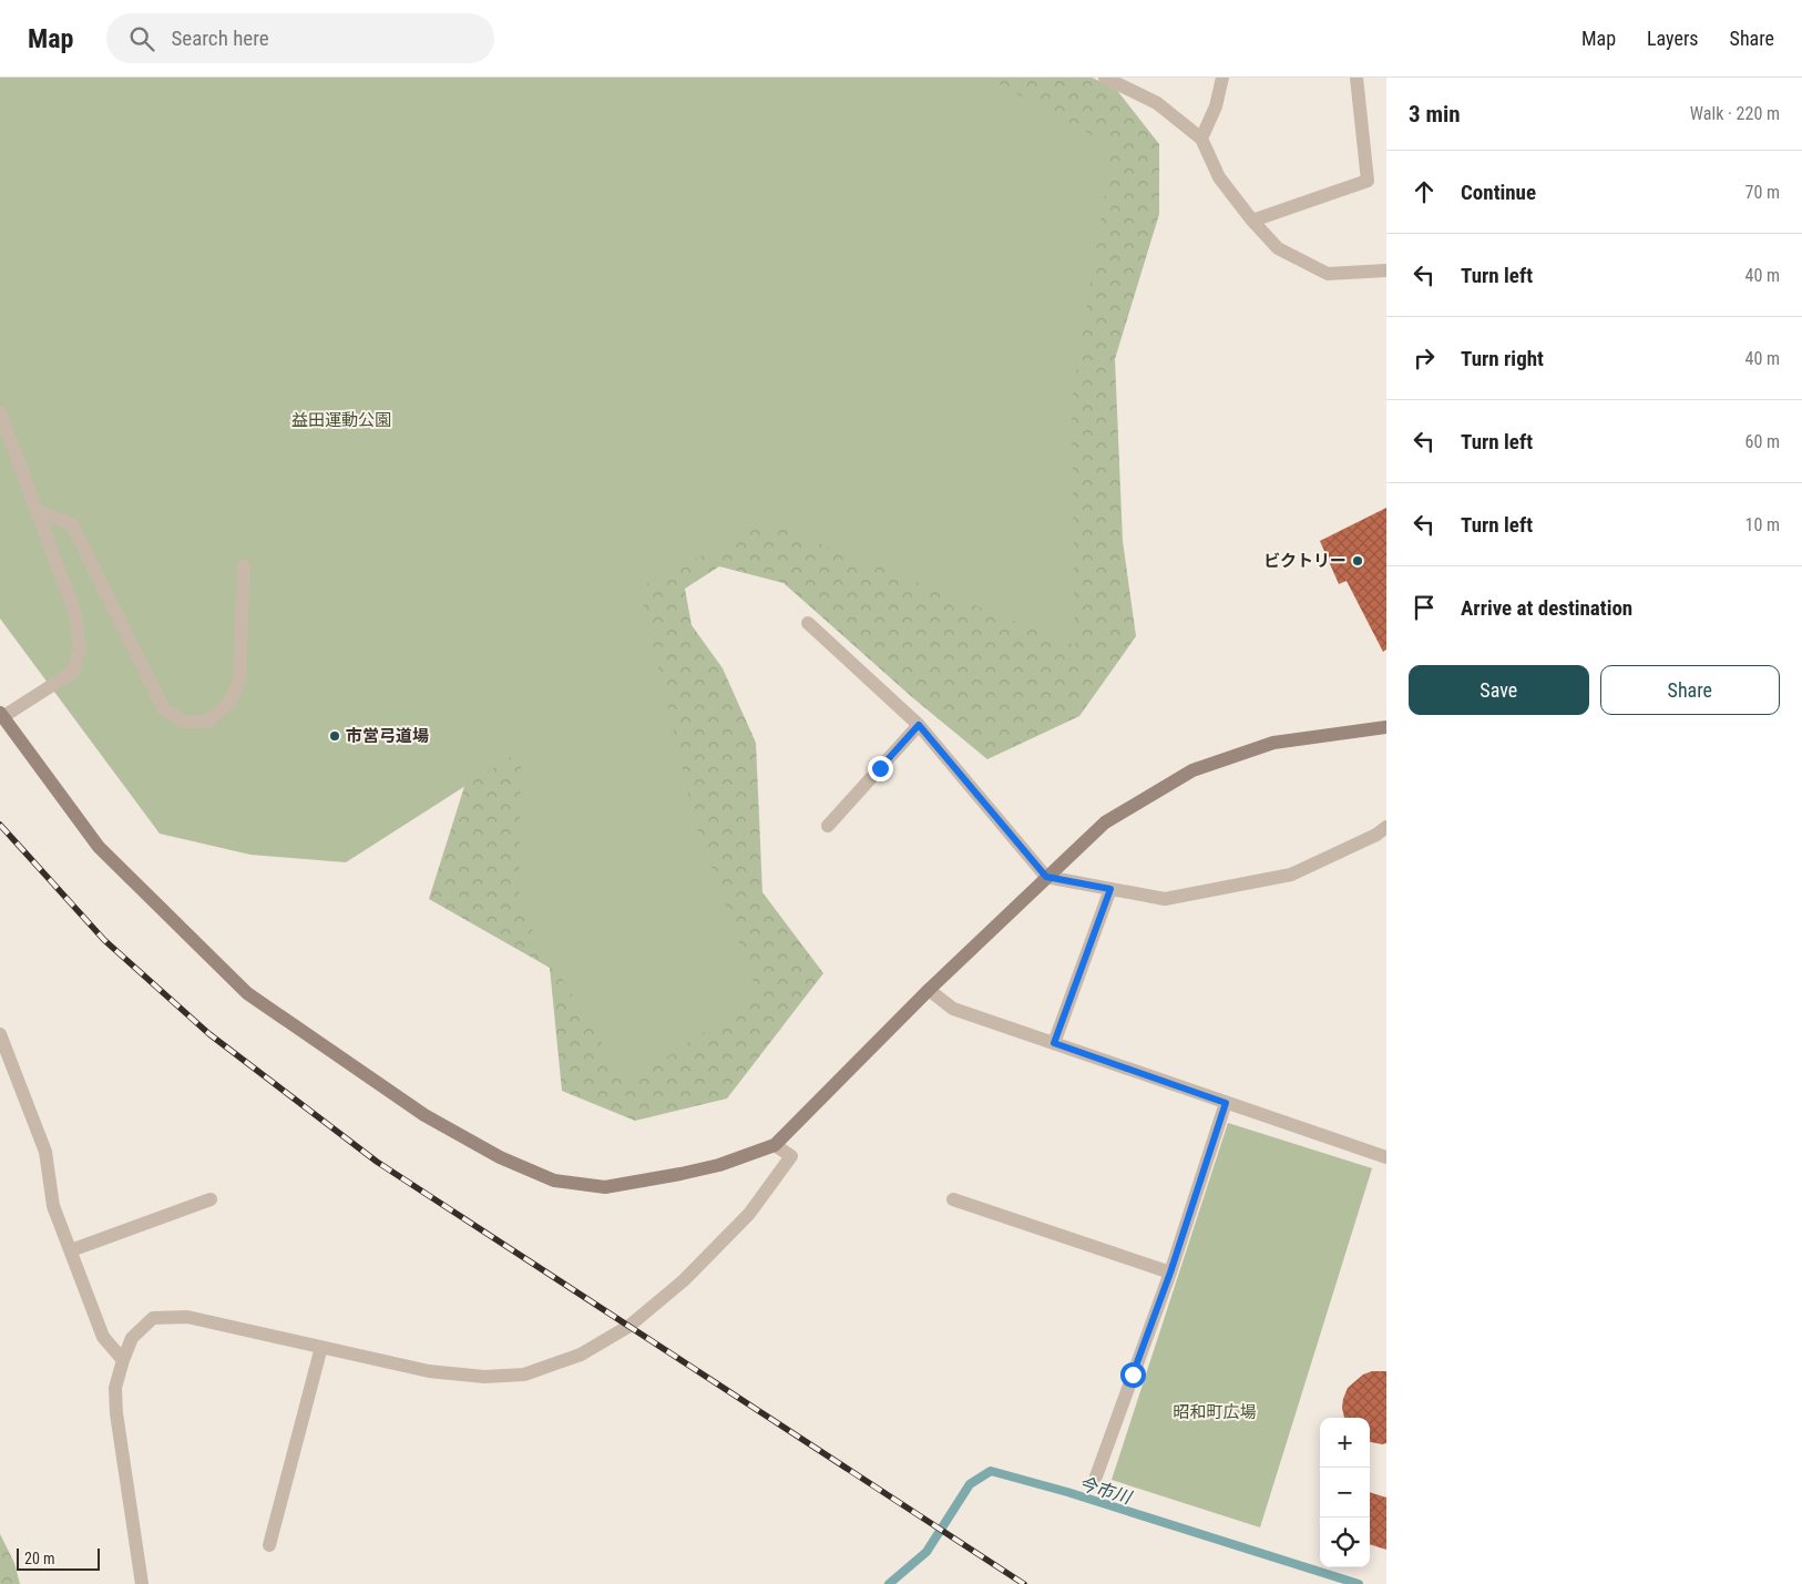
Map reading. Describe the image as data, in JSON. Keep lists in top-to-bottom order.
{
  "water": ["今市川"],
  "parks": ["益田運動公園", "昭和町広場"],
  "places": ["ビクトリー", "市営弓道場"],
  "scale_bar": "20 m",
  "page": {
    "header": "Map",
    "search": "Search here",
    "nav": ["Map", "Layers", "Share"],
    "heading": ["3 min", "Walk · 220 m"],
    "list": [
      ["Continue", "70 m"],
      ["Turn left", "40 m"],
      ["Turn right", "40 m"],
      ["Turn left", "60 m"],
      ["Turn left", "10 m"],
      "Arrive at destination"
    ],
    "buttons": ["Save", "Share"],
    "map_buttons": ["+", "−"],
    "scale": "20 m"
  }
}
